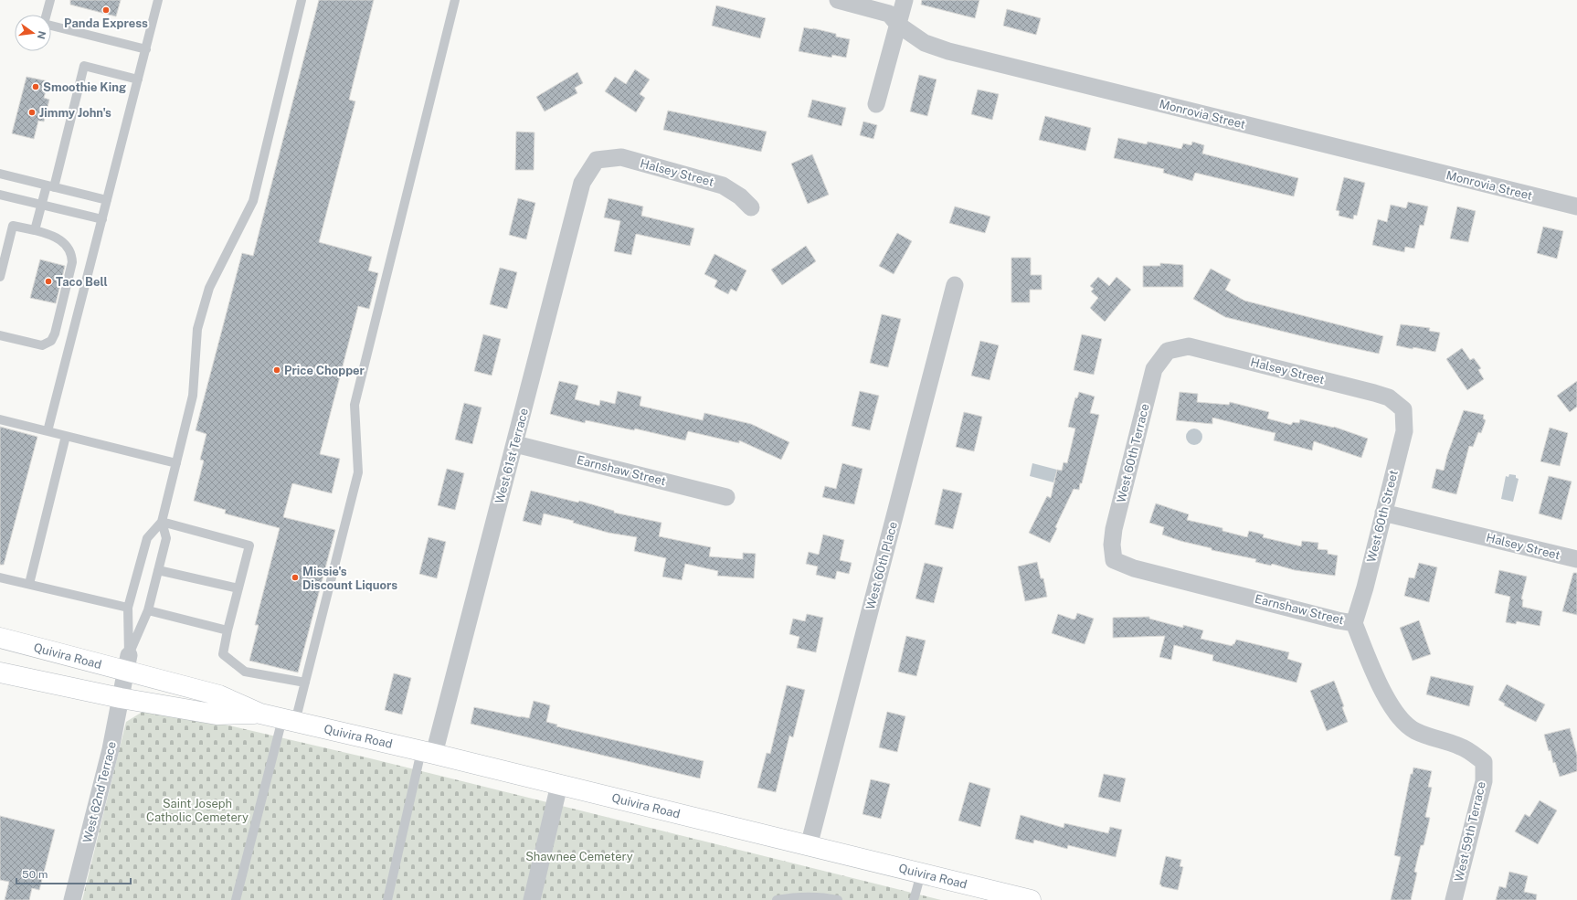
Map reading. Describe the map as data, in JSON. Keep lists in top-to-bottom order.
{
  "streets": {
    "main road": ["Quivira Road"],
    "street": [
      "Monrovia Street",
      "Halsey Street",
      "West 60th Terrace",
      "West 61st Terrace",
      "Earnshaw Street",
      "West 60th Street",
      "West 60th Place",
      "West 62nd Terrace",
      "West 59th Terrace"
    ]
  },
  "crossings": [
    ["Halsey Street", "West 60th Terrace"],
    ["Halsey Street", "West 61st Terrace"],
    ["Halsey Street", "West 60th Street"],
    ["West 60th Terrace", "Earnshaw Street"],
    ["West 61st Terrace", "Earnshaw Street"],
    ["West 61st Terrace", "Quivira Road"],
    ["Earnshaw Street", "West 60th Street"],
    ["Earnshaw Street", "West 59th Terrace"],
    ["West 60th Place", "Quivira Road"],
    ["Quivira Road", "West 62nd Terrace"]
  ],
  "parks": ["Saint Joseph Catholic Cemetery", "Shawnee Cemetery"],
  "places": [
    "Panda Express",
    "Smoothie King",
    "Jimmy John's",
    "Taco Bell",
    "Price Chopper",
    "Missie's Discount Liquors"
  ],
  "scale_bar": "50 m",
  "north": "right"
}
